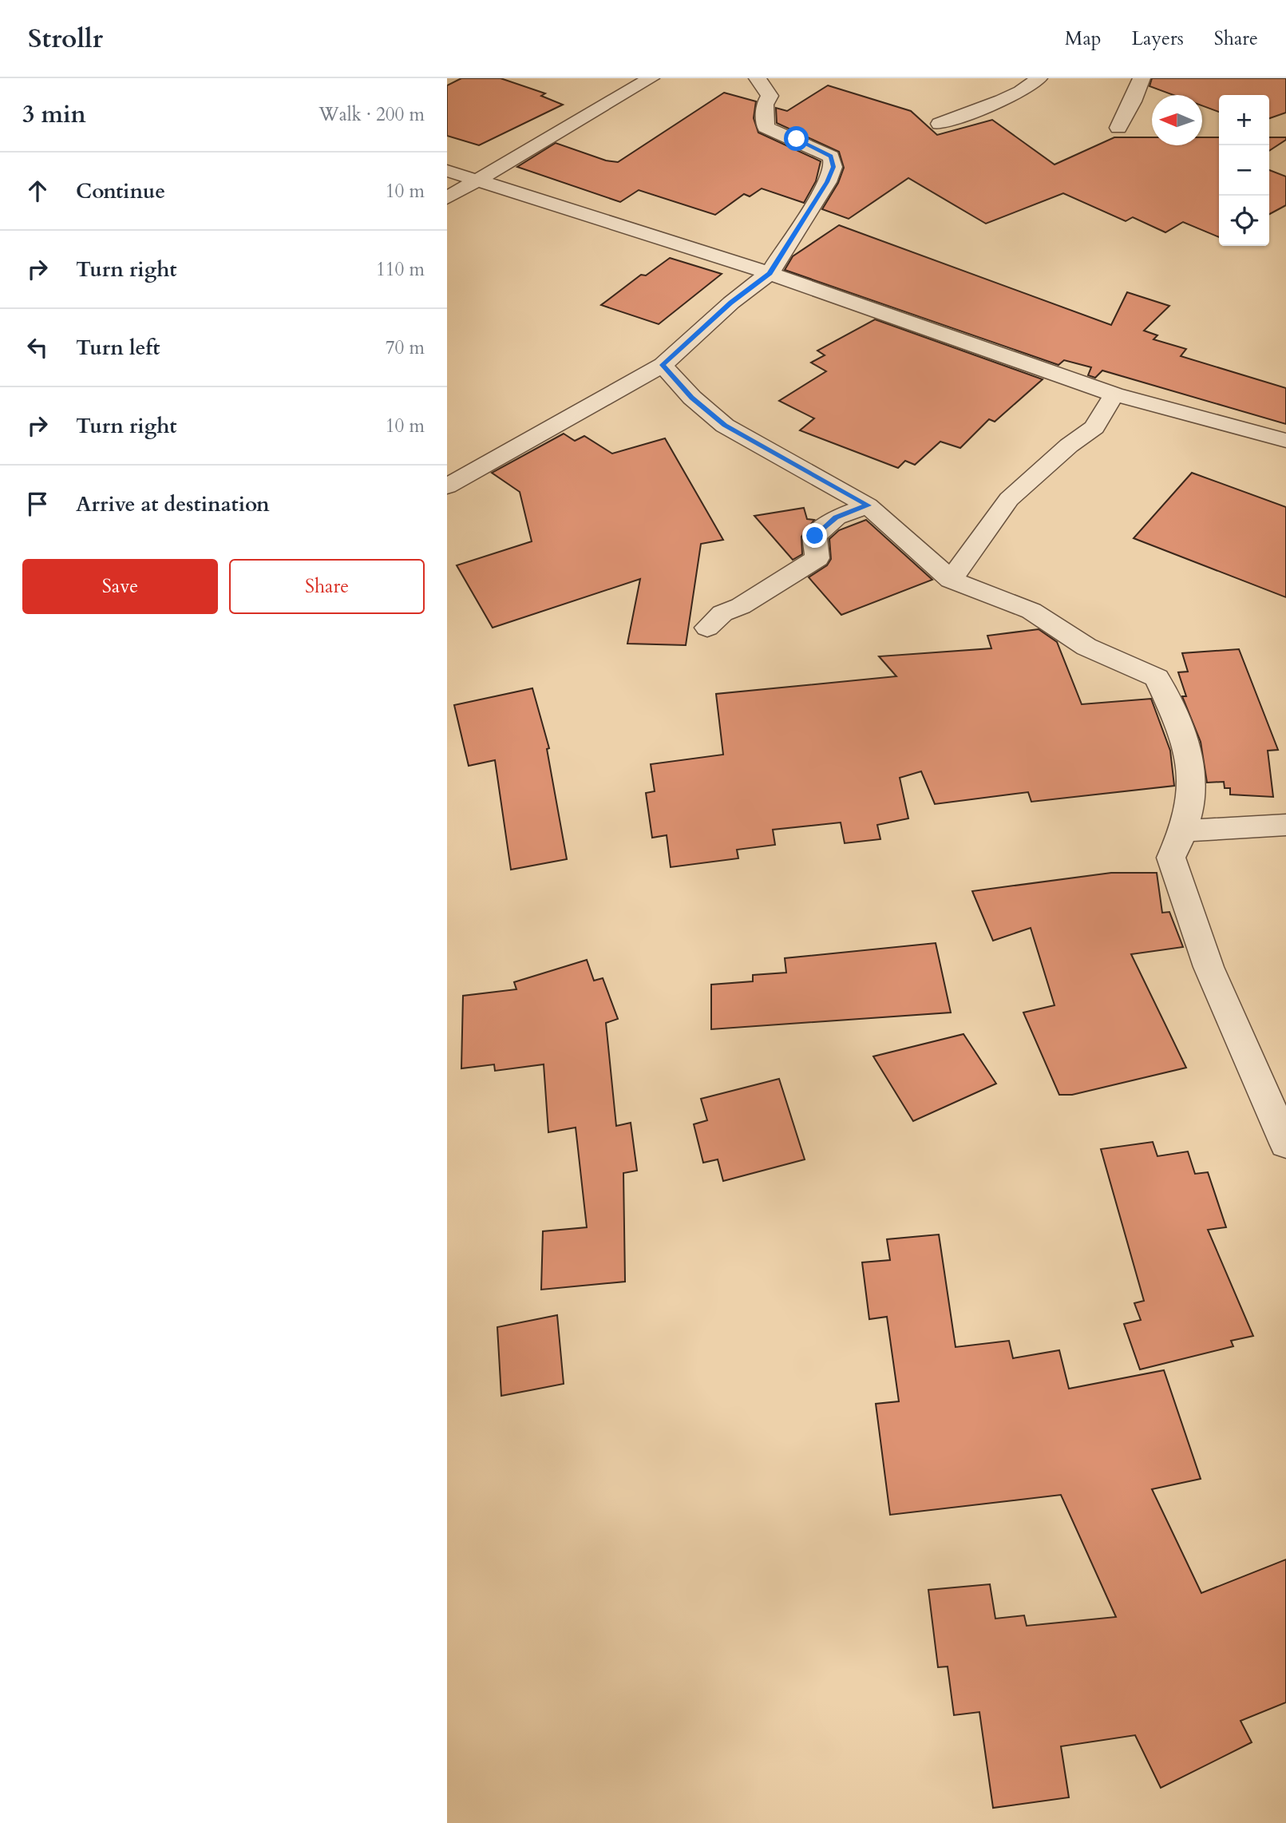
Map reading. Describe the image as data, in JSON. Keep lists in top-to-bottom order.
{
  "north": "left",
  "page": {
    "header": "Strollr",
    "nav": ["Map", "Layers", "Share"],
    "heading": ["3 min", "Walk · 200 m"],
    "map_buttons": ["+", "−"],
    "list": [
      ["Continue", "10 m"],
      ["Turn right", "110 m"],
      ["Turn left", "70 m"],
      ["Turn right", "10 m"],
      "Arrive at destination"
    ],
    "buttons": ["Save", "Share"]
  }
}
